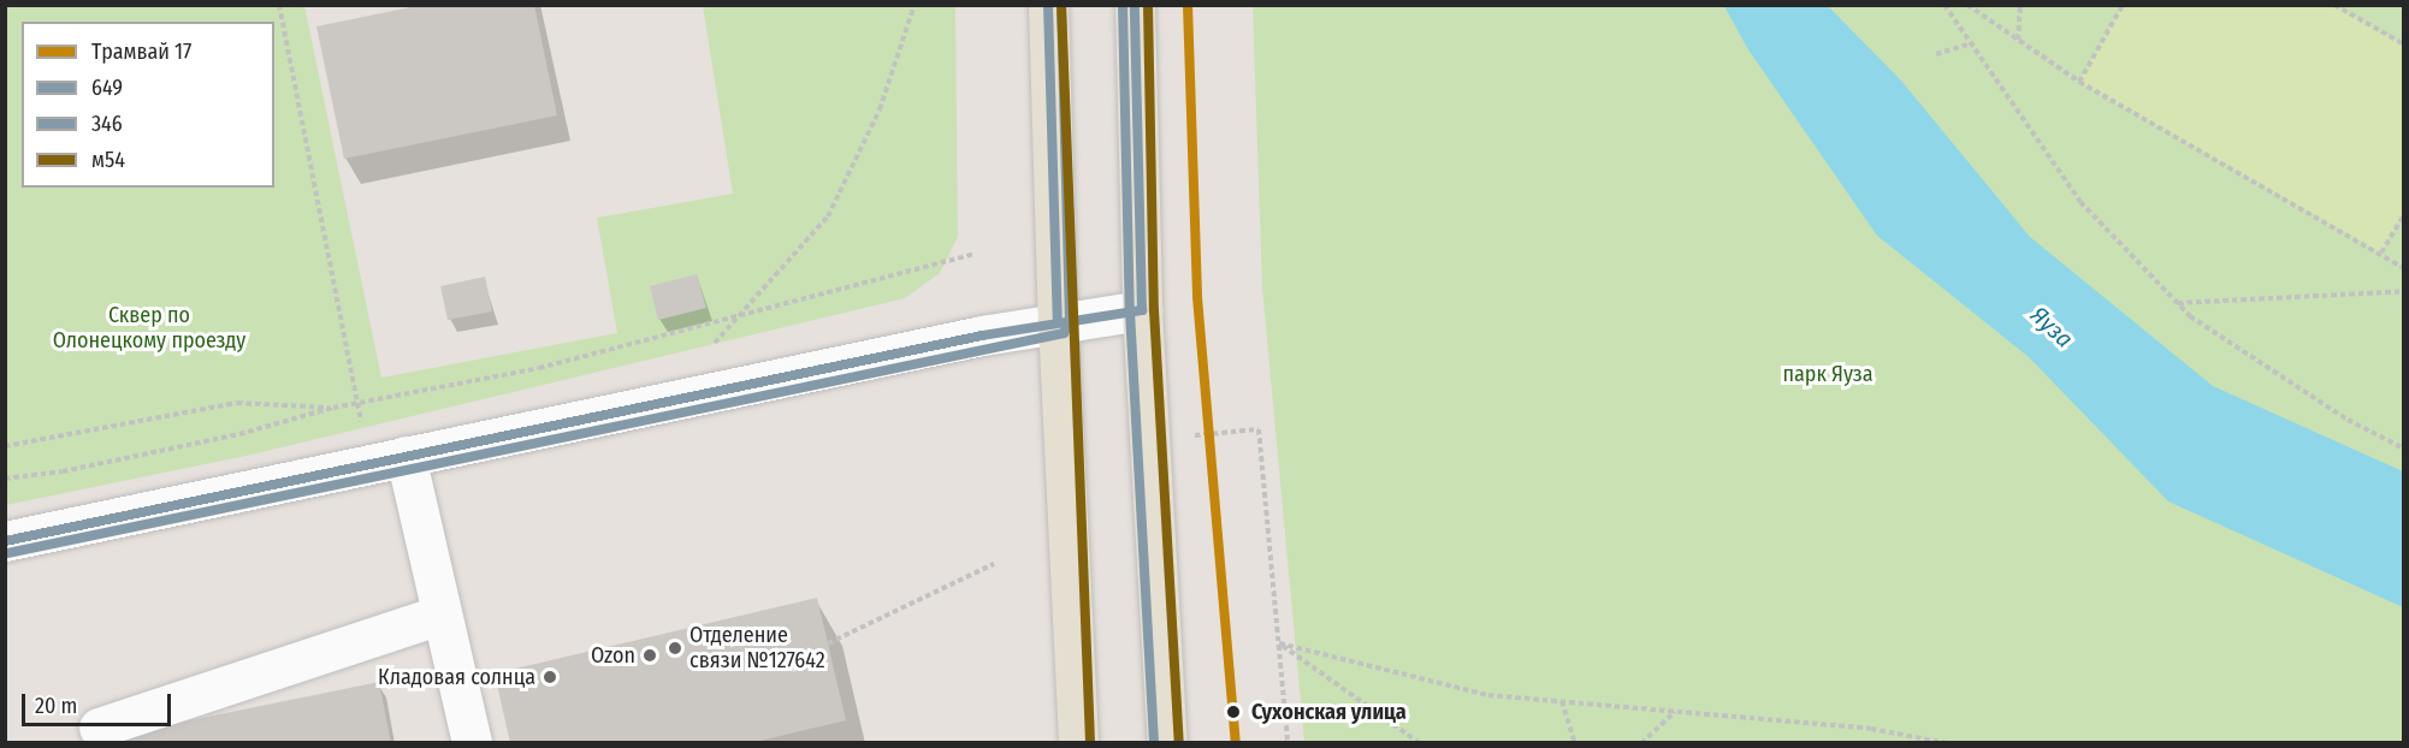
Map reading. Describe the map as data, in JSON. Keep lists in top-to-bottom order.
{
  "water": ["Яуза"],
  "parks": ["Сквер по Олонецкому проезду", "парк Яуза"],
  "places": [
    "Отделение связи №127642",
    "Ozon",
    "Кладовая солнца",
    "Сухонская улица"
  ],
  "lines": [
    "tram line 17",
    "transit line 649",
    "transit line 346",
    "transit line м54"
  ],
  "legend": [
    "Трамвай 17",
    "649",
    "346",
    "м54"
  ],
  "scale_bar": "20 m"
}
